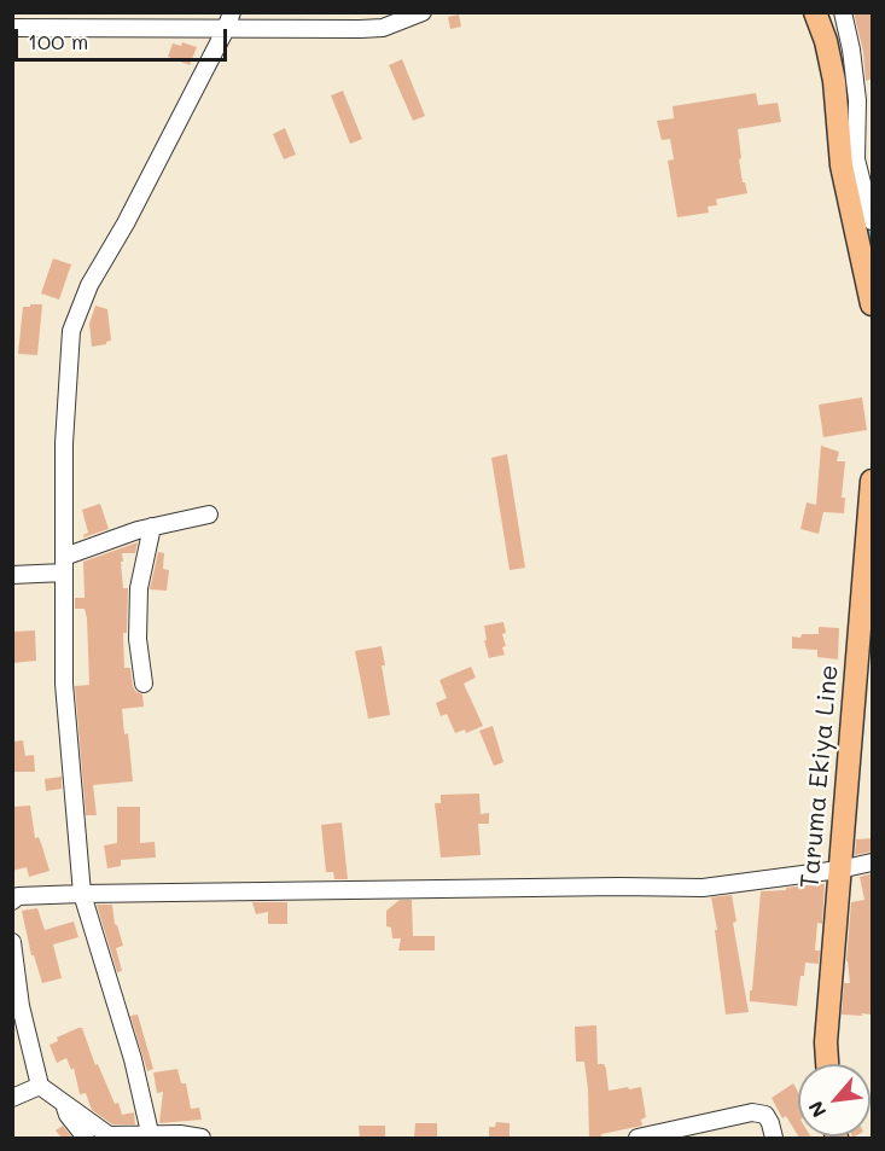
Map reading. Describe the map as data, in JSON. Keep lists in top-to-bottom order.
{
  "streets": {
    "main road": ["Taruma Ekiya Line"]
  },
  "scale_bar": "100 m",
  "north": "bottom left"
}
